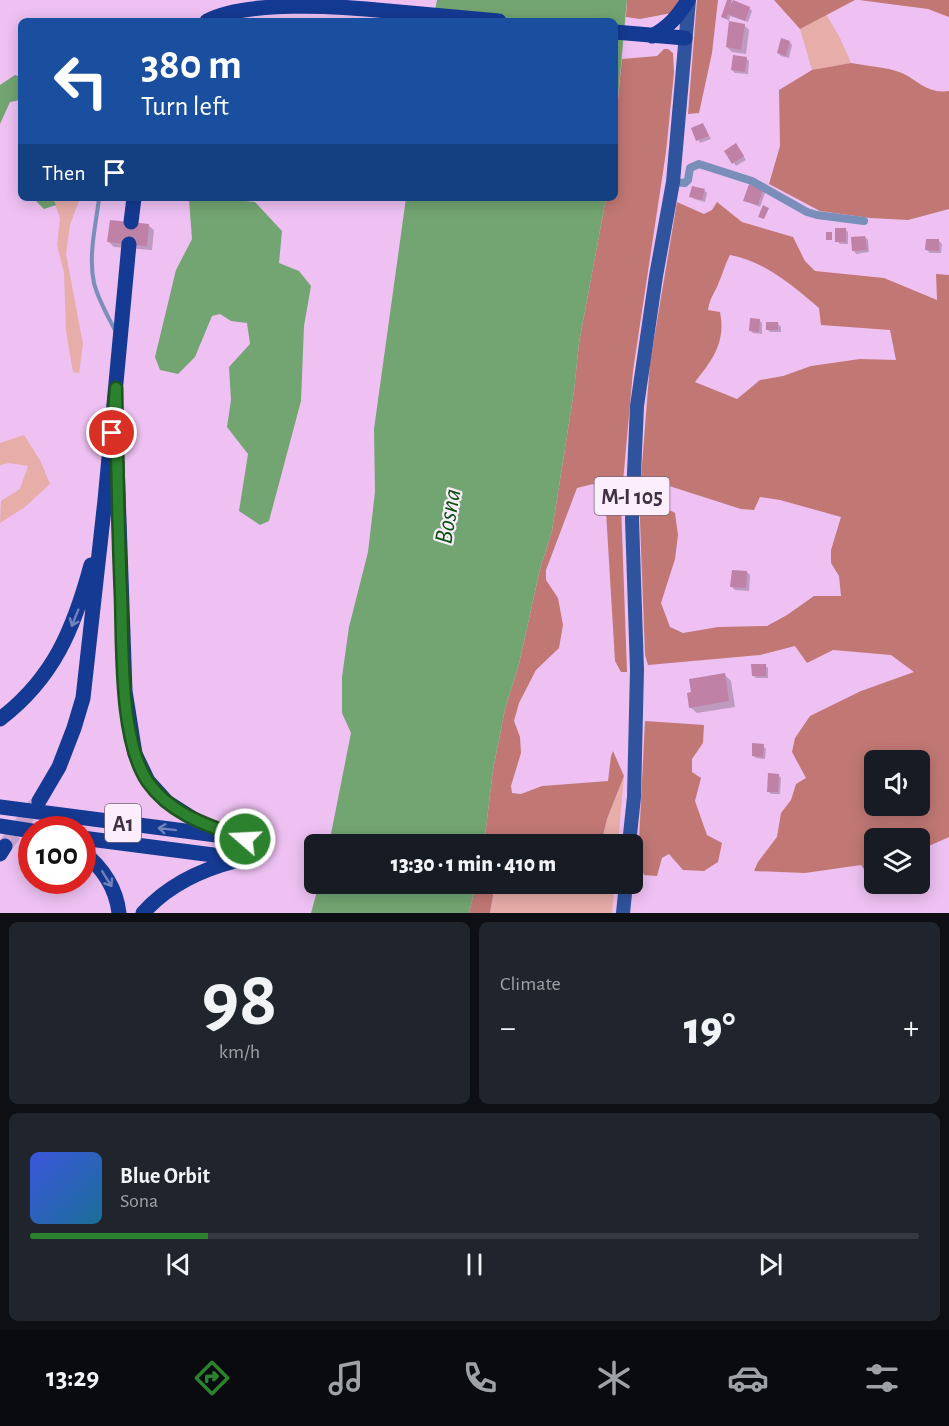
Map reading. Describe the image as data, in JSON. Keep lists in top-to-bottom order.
{
  "streets": {
    "highway": ["A1"],
    "main road": ["M-I 105"]
  },
  "water": ["Bosna"],
  "page": {
    "turn": ["380 m", "Turn left"],
    "then": "Then",
    "limit": "100",
    "trip": "13:30 · 1 min · 410 m",
    "tile": [
      ["98", "km/h"],
      "Climate"
    ],
    "heat": ["−", "19°", "+"],
    "song": ["Blue Orbit", "Sona"],
    "tabs": "13:29"
  }
}
